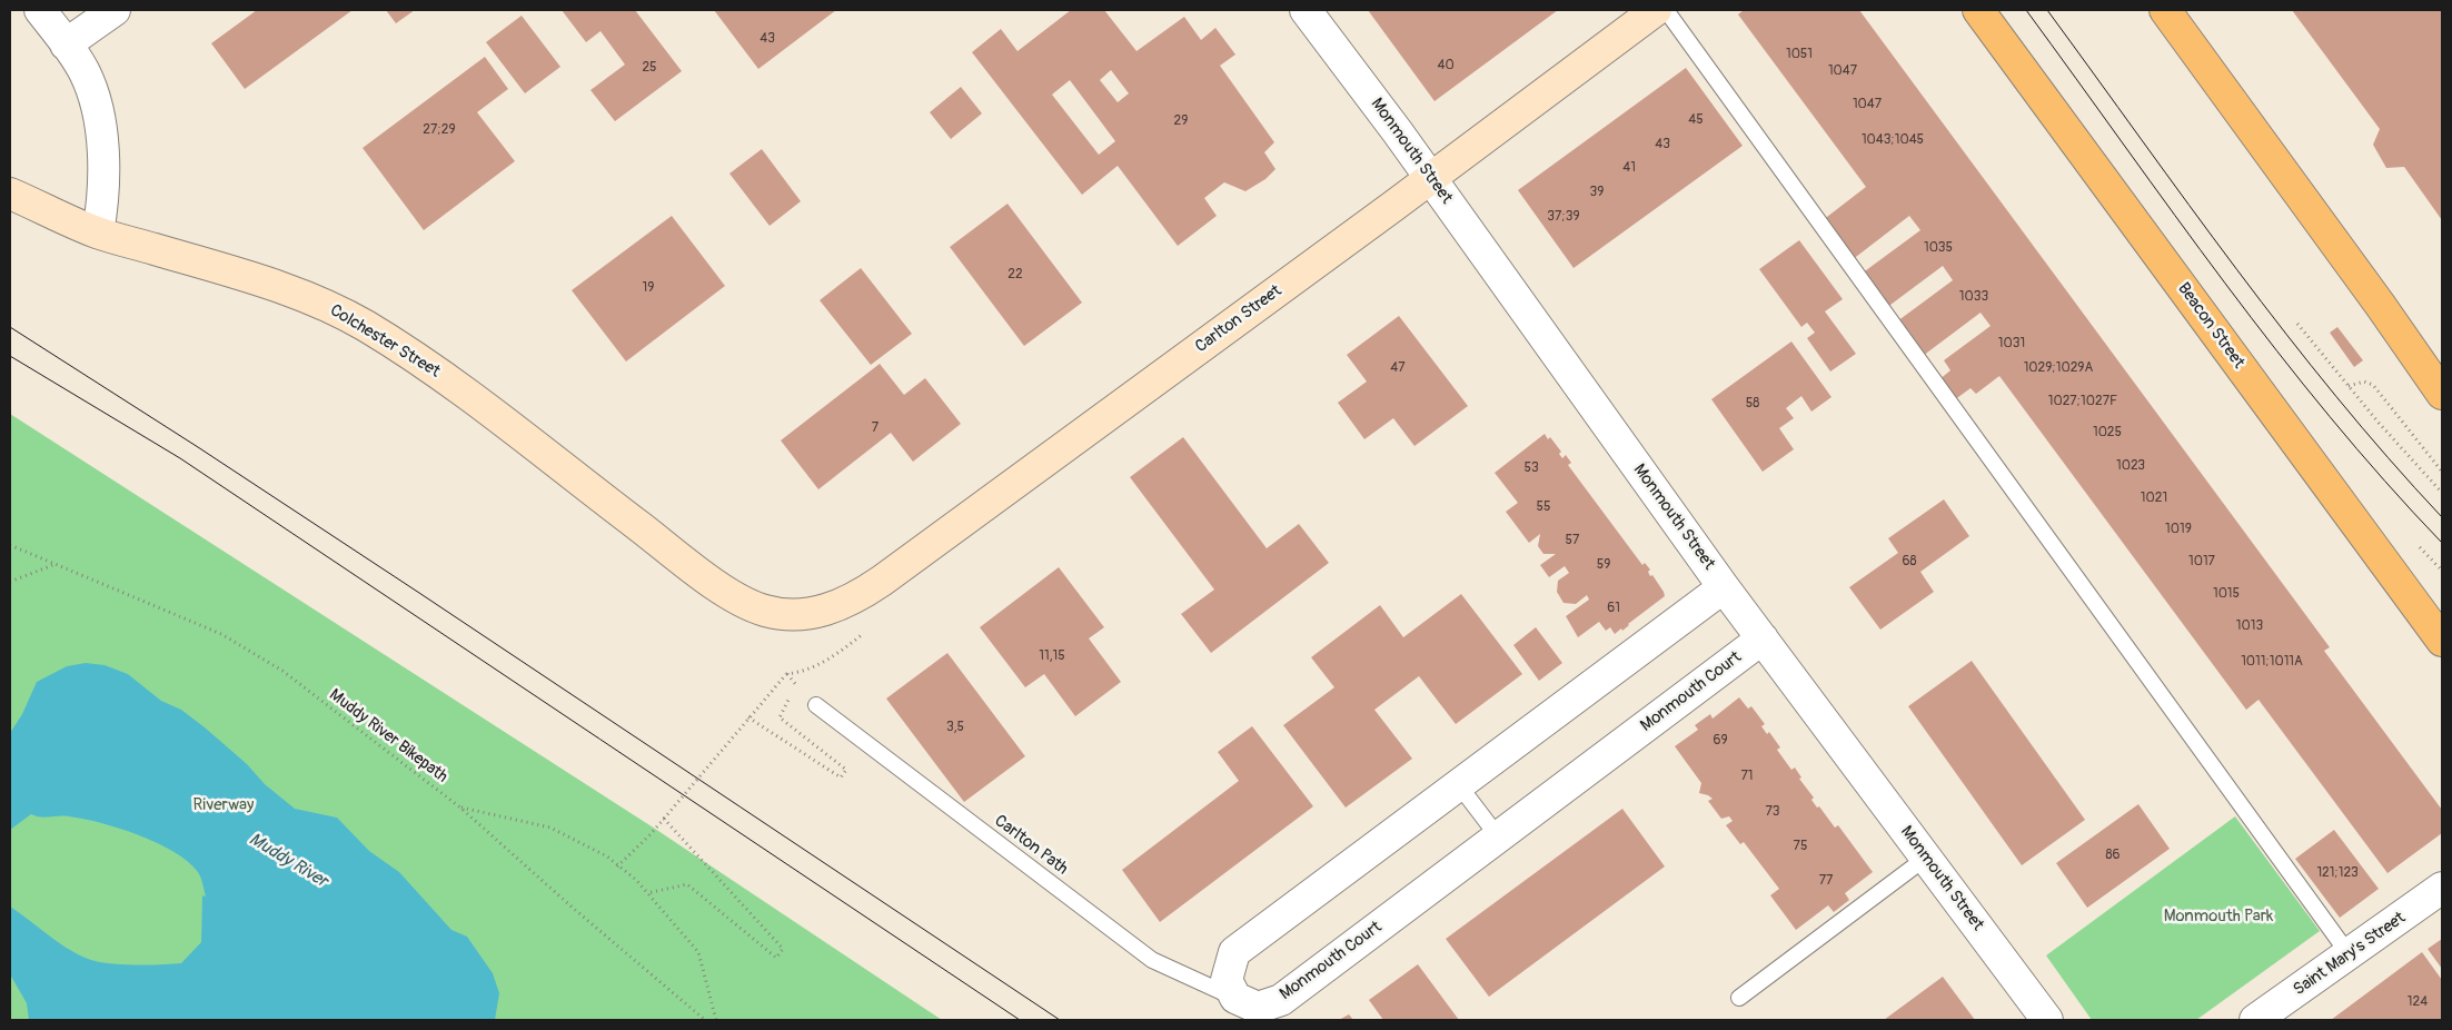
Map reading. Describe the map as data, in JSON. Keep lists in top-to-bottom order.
{
  "streets": {
    "main road": ["Carlton Street", "Beacon Street", "Colchester Street"],
    "street": ["Monmouth Street", "Monmouth Court", "Saint Mary's Street"],
    "lane": ["Carlton Path"],
    "path": ["Muddy River Bikepath"]
  },
  "crossings": [
    ["Monmouth Street", "Carlton Street"],
    ["Monmouth Street", "Monmouth Court"],
    ["Carlton Street", "Colchester Street"],
    ["Monmouth Court", "Carlton Path"]
  ],
  "water": ["Muddy River"],
  "parks": ["Riverway", "Monmouth Park"],
  "house_numbers": [
    "43",
    "1051",
    "40",
    "25",
    "1047",
    "1047",
    "45",
    "29",
    "27;29",
    "1043;1045",
    "43",
    "41",
    "39",
    "37;39",
    "1035",
    "22",
    "19",
    "1033",
    "1031",
    "47",
    "1029;1029A",
    "1027;1027F",
    "58",
    "7",
    "1025",
    "1023",
    "53",
    "1021",
    "55",
    "1019",
    "57",
    "68",
    "1017",
    "59",
    "1015",
    "61",
    "1013",
    "11,15",
    "1011;1011A",
    "3,5",
    "69",
    "71",
    "73",
    "75",
    "86",
    "121;123",
    "77",
    "124"
  ]
}
